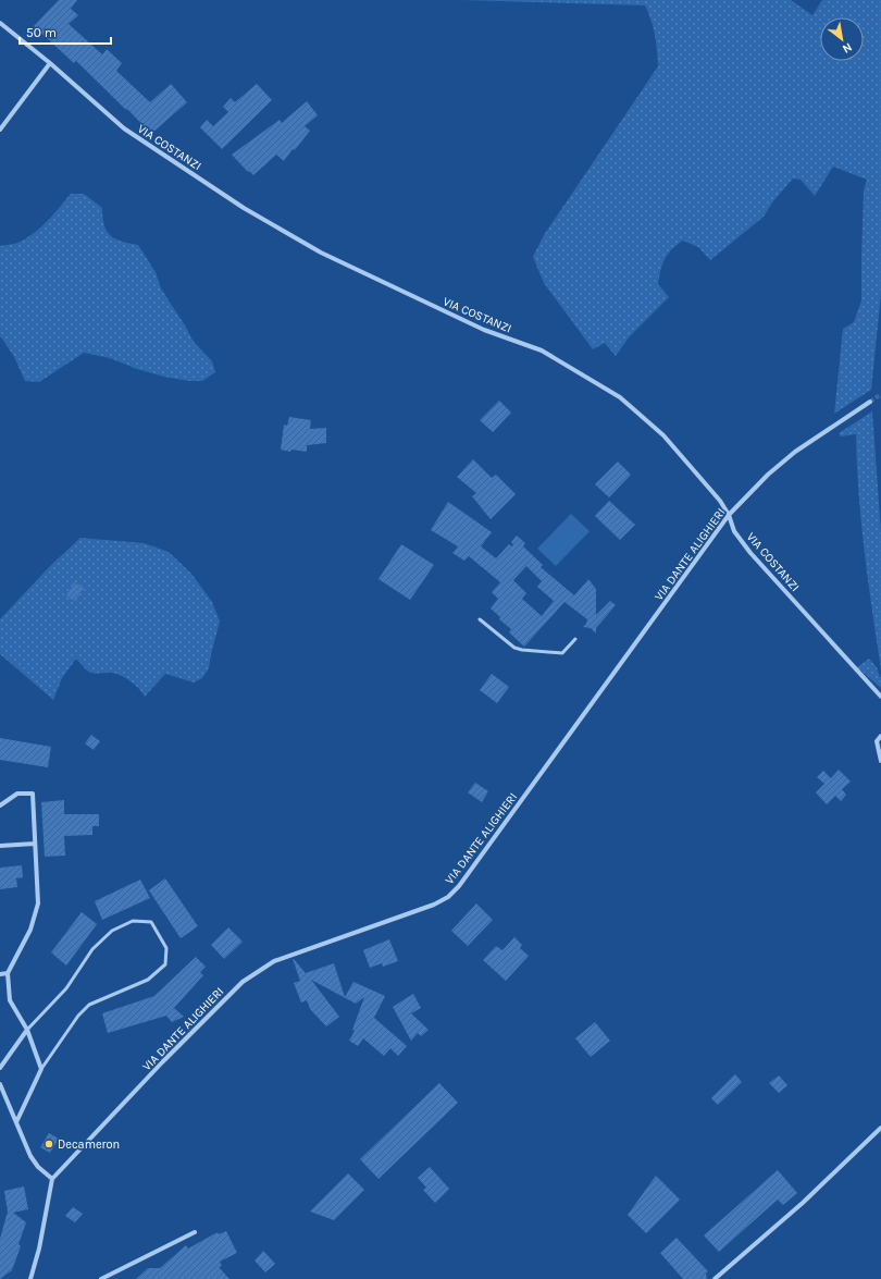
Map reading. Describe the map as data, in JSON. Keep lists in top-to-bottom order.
{
  "streets": {
    "street": ["VIA COSTANZI", "VIA DANTE ALIGHIERI"]
  },
  "crossings": [
    ["VIA COSTANZI", "VIA DANTE ALIGHIERI"]
  ],
  "places": ["Decameron"],
  "scale_bar": "50 m",
  "north": "bottom right"
}
